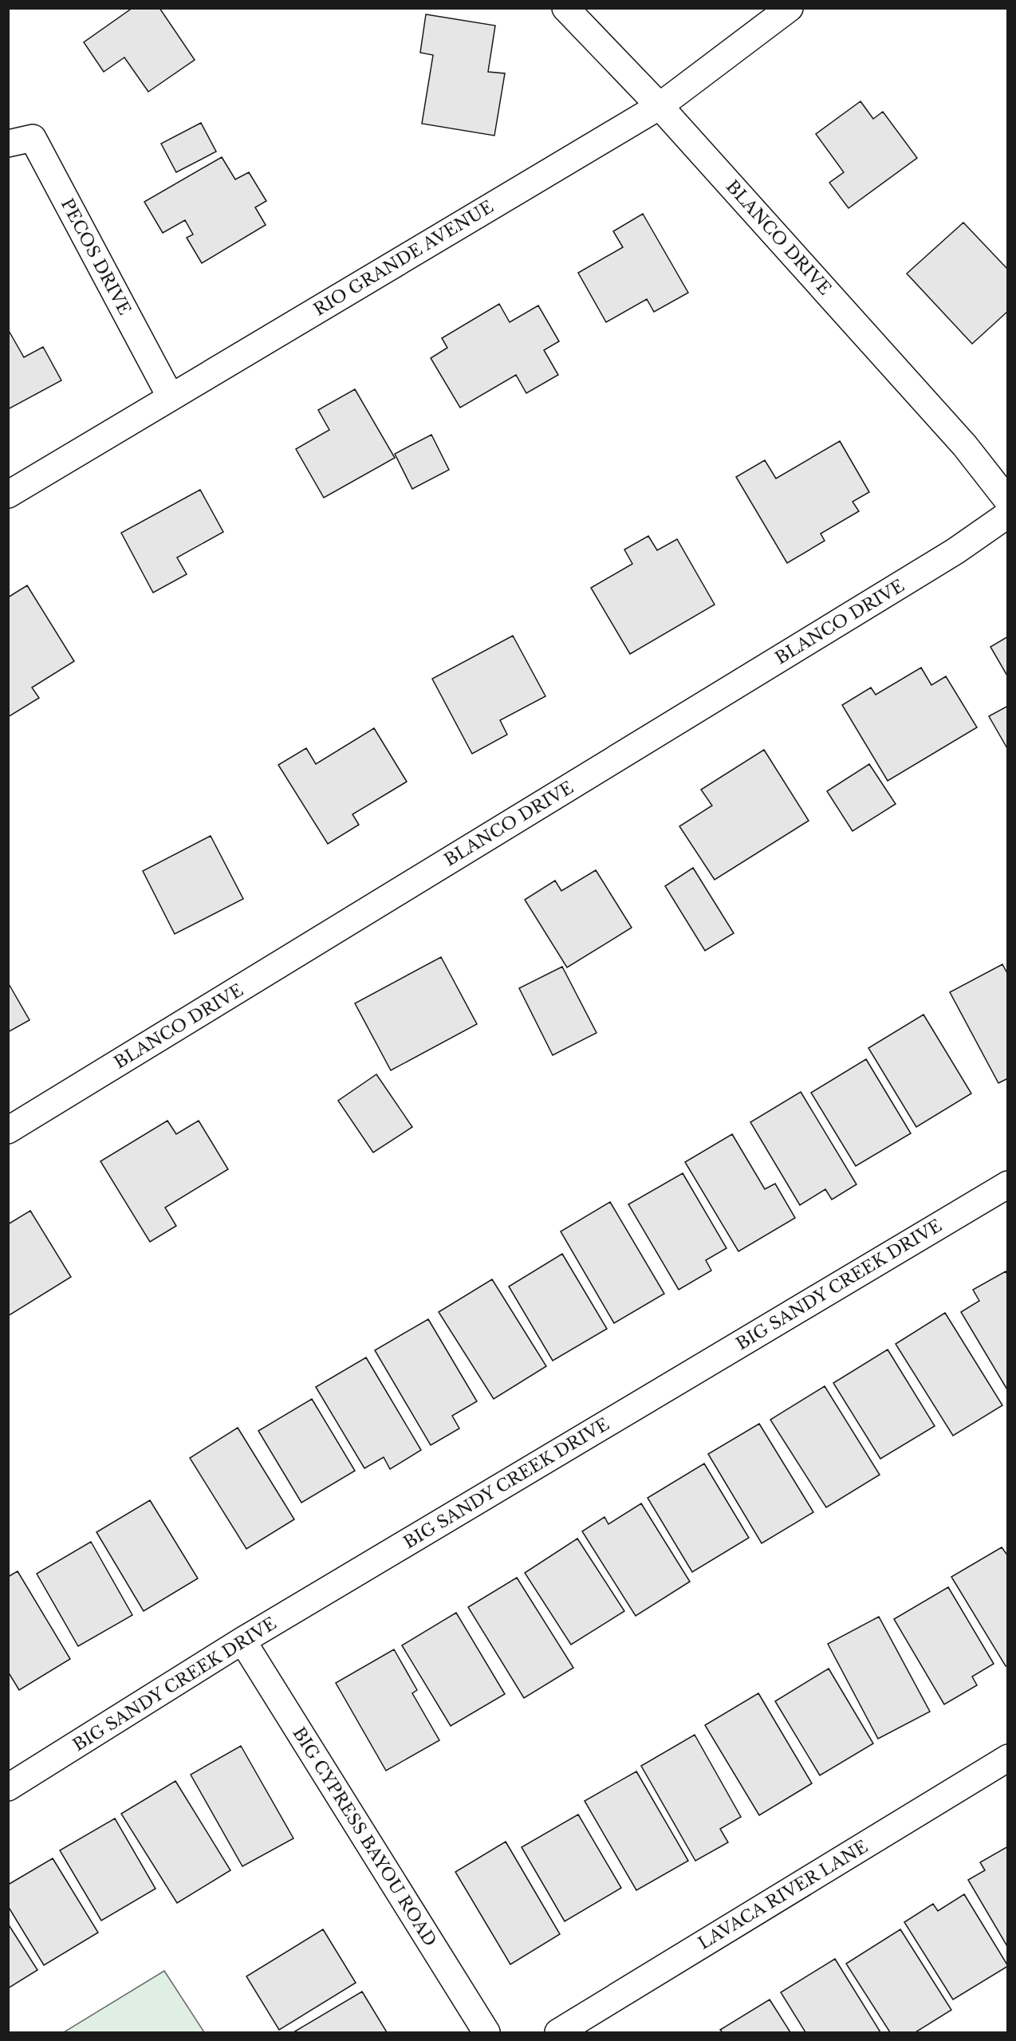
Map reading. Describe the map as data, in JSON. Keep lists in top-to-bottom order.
{
  "streets": {
    "street": [
      "BLANCO DRIVE",
      "PECOS DRIVE",
      "RIO GRANDE AVENUE",
      "BIG SANDY CREEK DRIVE",
      "BIG CYPRESS BAYOU ROAD",
      "LAVACA RIVER LANE"
    ]
  },
  "crossings": [
    ["BLANCO DRIVE", "RIO GRANDE AVENUE"],
    ["PECOS DRIVE", "RIO GRANDE AVENUE"],
    ["BIG SANDY CREEK DRIVE", "BIG CYPRESS BAYOU ROAD"]
  ]
}
